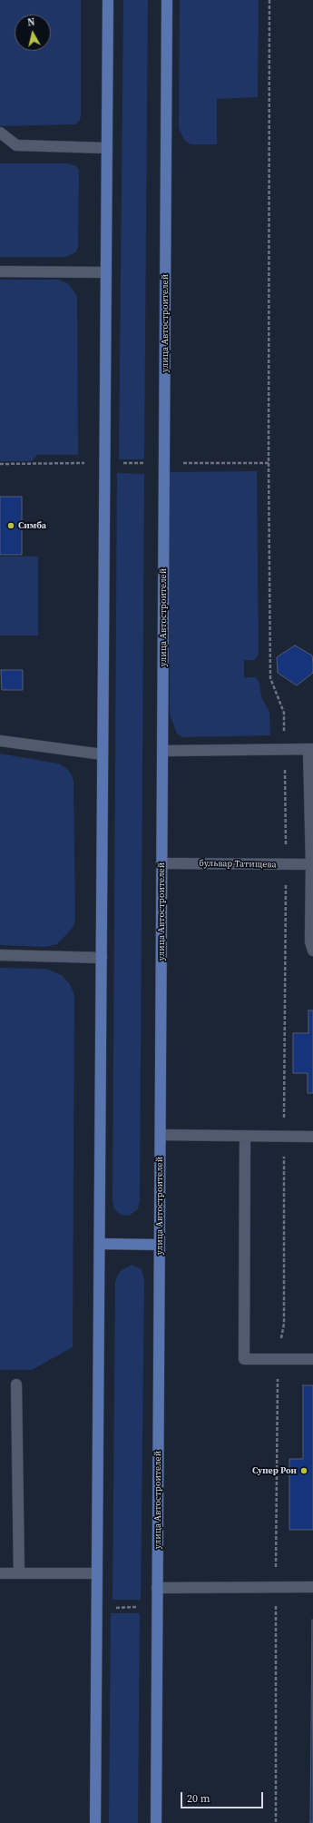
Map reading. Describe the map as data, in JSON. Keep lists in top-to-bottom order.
{
  "streets": {
    "main road": ["улица Автостроителей"],
    "street": ["бульвар Татищева"]
  },
  "crossings": [
    ["улица Автостроителей", "бульвар Татищева"]
  ],
  "places": ["Симба", "Супер Рон"],
  "scale_bar": "20 m",
  "north": "top"
}
